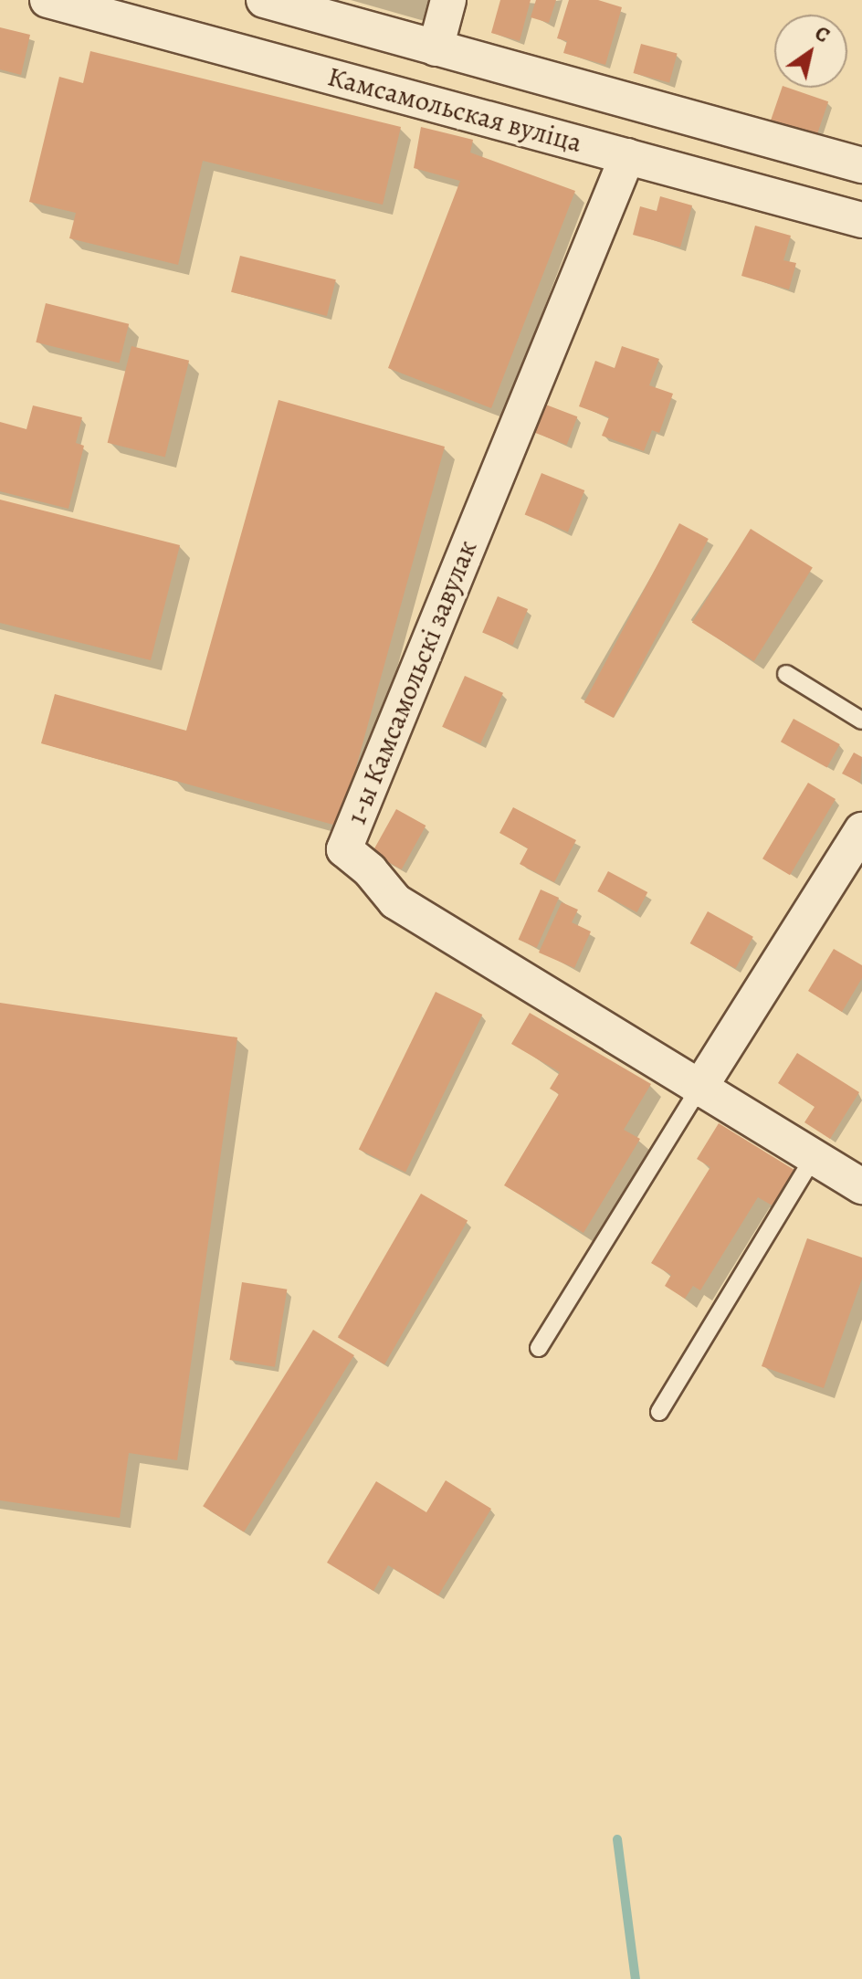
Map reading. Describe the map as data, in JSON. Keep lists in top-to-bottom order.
{
  "streets": {
    "street": ["Камсамольская вуліца", "1-ы Камсамольскі завулак"]
  },
  "crossings": [
    ["Камсамольская вуліца", "1-ы Камсамольскі завулак"]
  ],
  "north": "top right"
}
